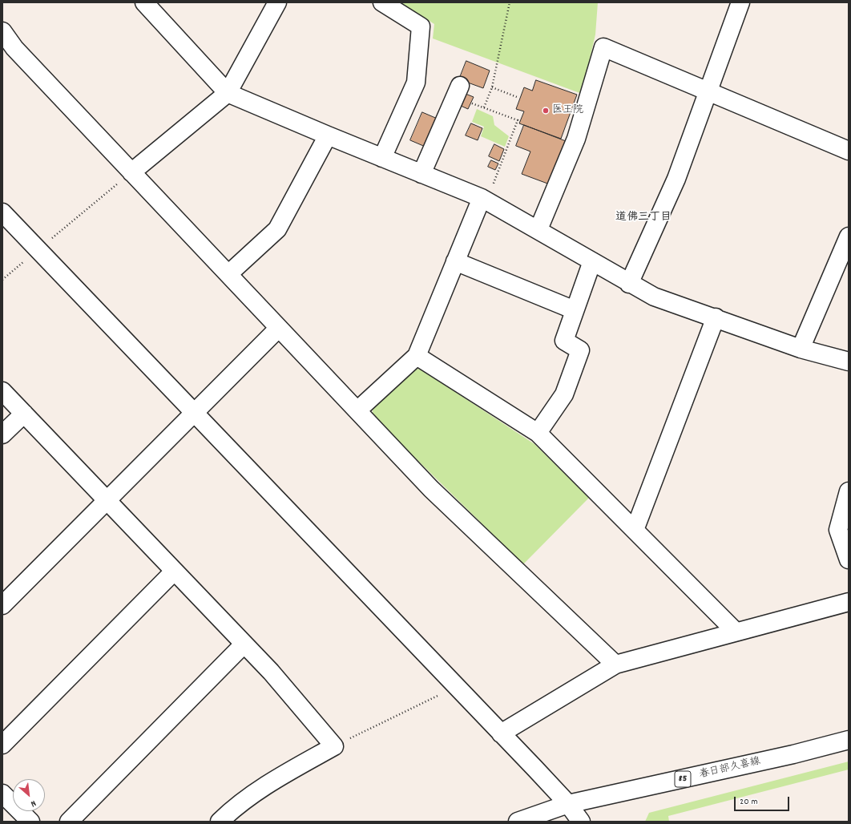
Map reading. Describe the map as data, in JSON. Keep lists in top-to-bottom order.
{
  "streets": {
    "street": ["春日部久喜線", "85"]
  },
  "districts": ["道佛三丁目"],
  "places": ["医王院"],
  "scale_bar": "20 m",
  "north": "bottom right"
}
